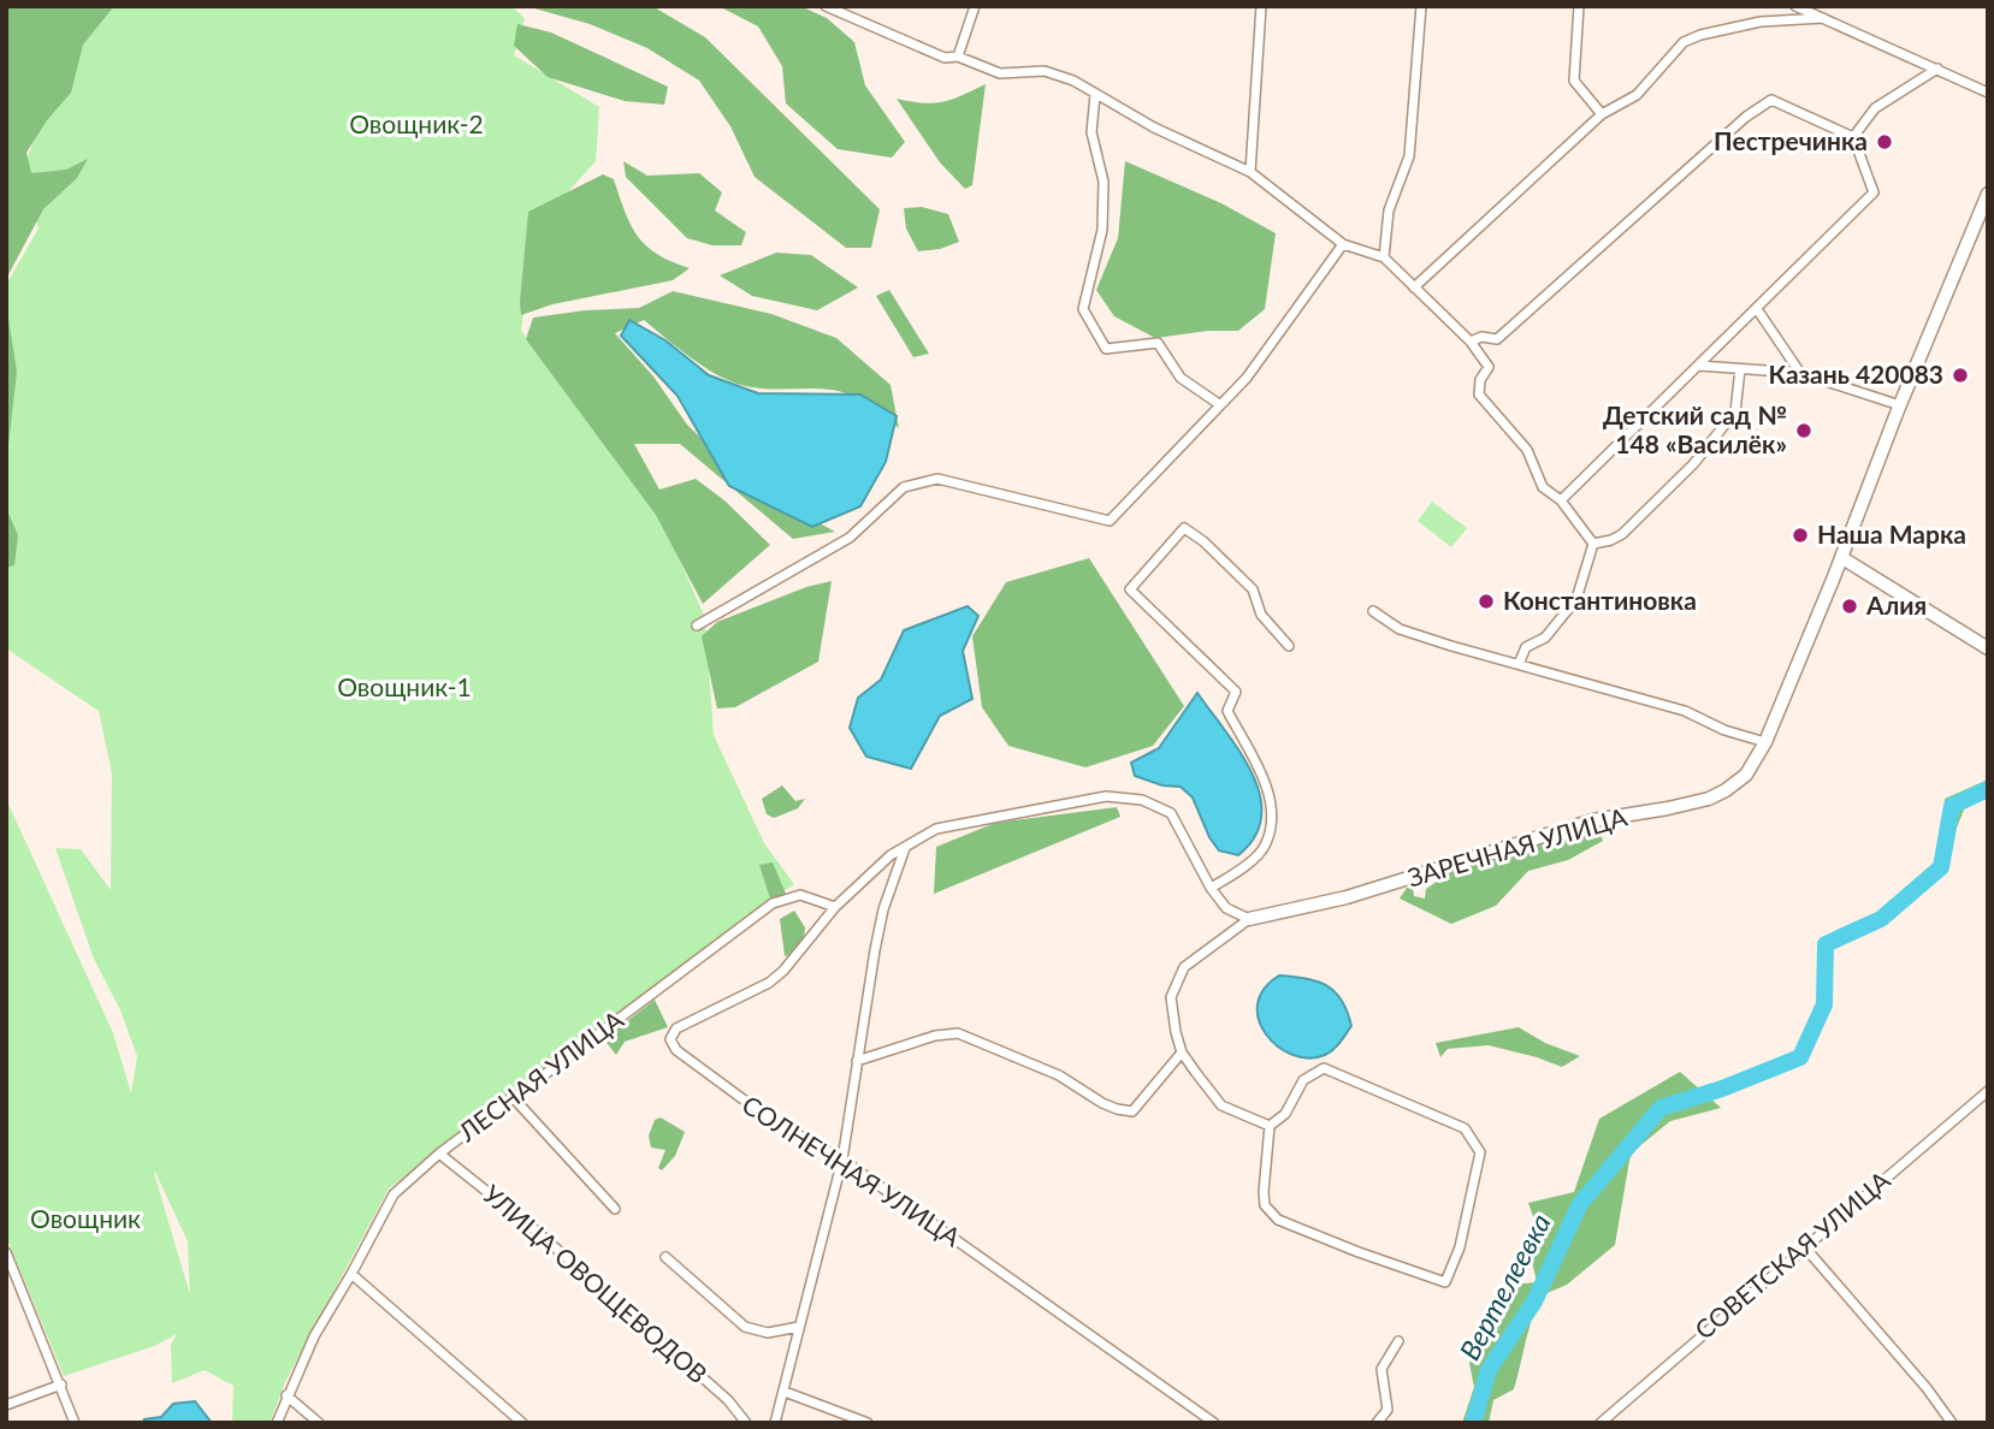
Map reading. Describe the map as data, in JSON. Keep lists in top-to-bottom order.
{
  "streets": {
    "street": [
      "ЗАРЕЧНАЯ УЛИЦА",
      "ЛЕСНАЯ УЛИЦА",
      "СОЛНЕЧНАЯ УЛИЦА",
      "СОВЕТСКАЯ УЛИЦА",
      "УЛИЦА ОВОЩЕВОДОВ"
    ]
  },
  "crossings": [
    ["ЛЕСНАЯ УЛИЦА", "СОЛНЕЧНАЯ УЛИЦА"],
    ["ЛЕСНАЯ УЛИЦА", "УЛИЦА ОВОЩЕВОДОВ"]
  ],
  "water": ["Вертелеевка"],
  "parks": ["Овощник-2", "Овощник-1", "Овощник"],
  "places": [
    "Пестречинка",
    "Казань 420083",
    "Детский сад № 148 «Василёк»",
    "Наша Марка",
    "Константиновка",
    "Алия"
  ]
}
